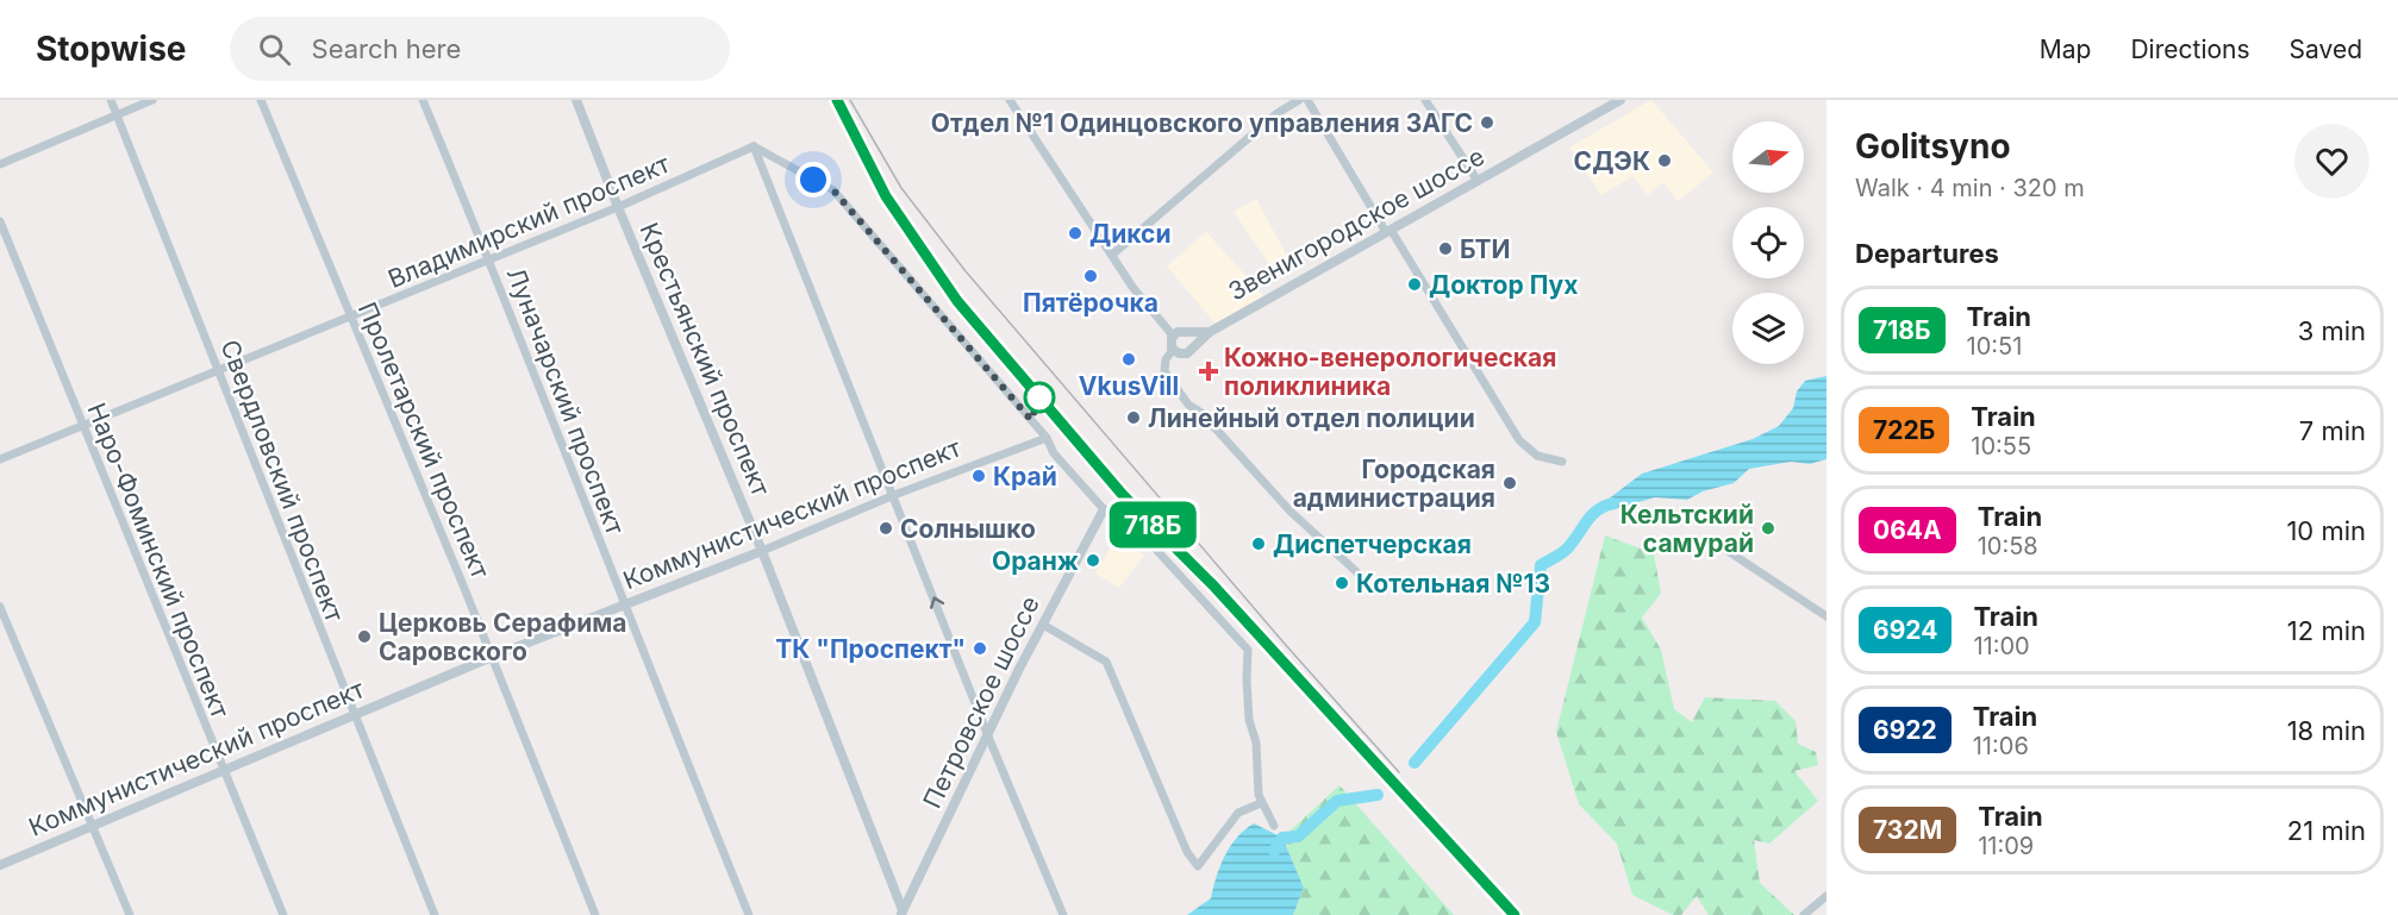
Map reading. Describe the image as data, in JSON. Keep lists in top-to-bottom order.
{
  "streets": {
    "street": [
      "Владимирский проспект",
      "Звенигородское шоссе",
      "Крестьянский проспект",
      "Луначарский проспект",
      "Пролетарский проспект",
      "Свердловский проспект",
      "Коммунистический проспект",
      "Наро-Фоминский проспект",
      "Петровское шоссе"
    ]
  },
  "crossings": [
    ["Владимирский проспект", "Крестьянский проспект"],
    ["Владимирский проспект", "Луначарский проспект"],
    ["Владимирский проспект", "Пролетарский проспект"],
    ["Владимирский проспект", "Свердловский проспект"],
    ["Владимирский проспект", "Наро-Фоминский проспект"],
    ["Крестьянский проспект", "Коммунистический проспект"],
    ["Крестьянский проспект", "Петровское шоссе"],
    ["Луначарский проспект", "Коммунистический проспект"],
    ["Пролетарский проспект", "Коммунистический проспект"],
    ["Свердловский проспект", "Коммунистический проспект"],
    ["Коммунистический проспект", "Наро-Фоминский проспект"]
  ],
  "places": {
    "other": [
      "Отдел №1 Одинцовского управления ЗАГС",
      "СДЭК",
      "Дикси",
      "БТИ",
      "Пятёрочка",
      "Доктор Пух",
      "VkusVill",
      "Линейный отдел полиции",
      "Край",
      "Городская администрация",
      "Солнышко",
      "Кельтский самурай",
      "Диспетчерская",
      "Оранж",
      "Котельная №13",
      "Церковь Серафима Саровского",
      "ТК \"Проспект\""
    ],
    "health": ["Кожно-венерологическая поликлиника"]
  },
  "north": "right",
  "page": {
    "header": "Stopwise",
    "search": "Search here",
    "nav": ["Map", "Directions", "Saved"],
    "on_map": "718Б",
    "heading": [
      ["Golitsyno", "Walk · 4 min · 320 m"],
      "Departures"
    ],
    "list": [
      {
        "mark": "718Б",
        "name": "Train",
        "note": "10:51",
        "value": "3 min"
      },
      {
        "mark": "722Б",
        "name": "Train",
        "note": "10:55",
        "value": "7 min"
      },
      {
        "mark": "064А",
        "name": "Train",
        "note": "10:58",
        "value": "10 min"
      },
      {
        "mark": "6924",
        "name": "Train",
        "note": "11:00",
        "value": "12 min"
      },
      {
        "mark": "6922",
        "name": "Train",
        "note": "11:06",
        "value": "18 min"
      },
      {
        "mark": "732М",
        "name": "Train",
        "note": "11:09",
        "value": "21 min"
      }
    ]
  }
}
